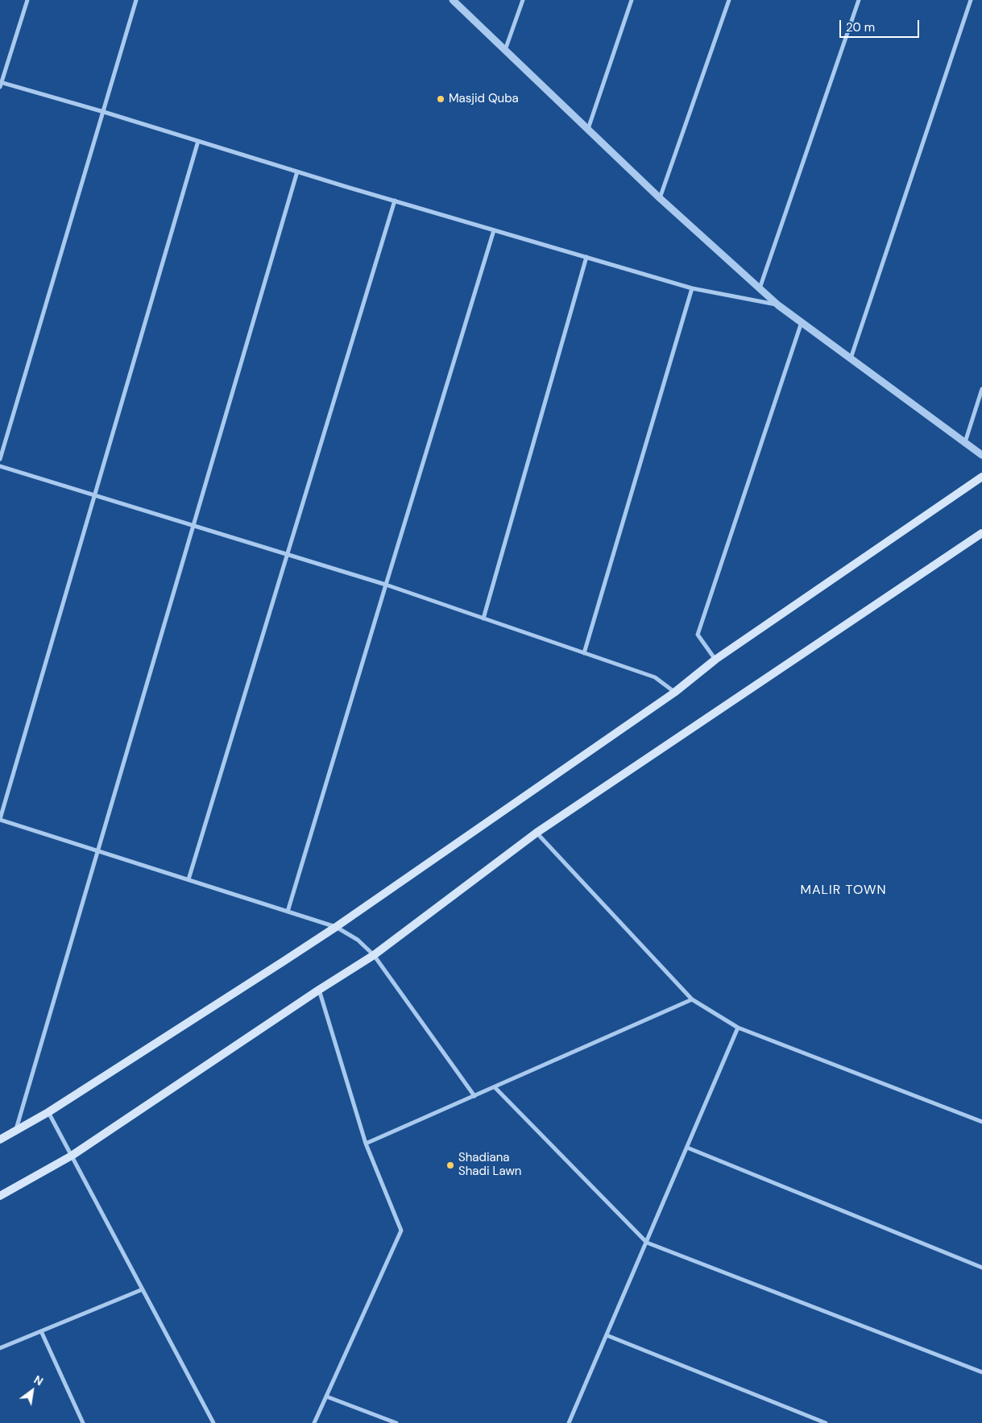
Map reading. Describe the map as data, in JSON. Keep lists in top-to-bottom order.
{
  "districts": ["MALIR TOWN"],
  "places": ["Masjid Quba", "Shadiana Shadi Lawn"],
  "scale_bar": "20 m",
  "north": "top right"
}
